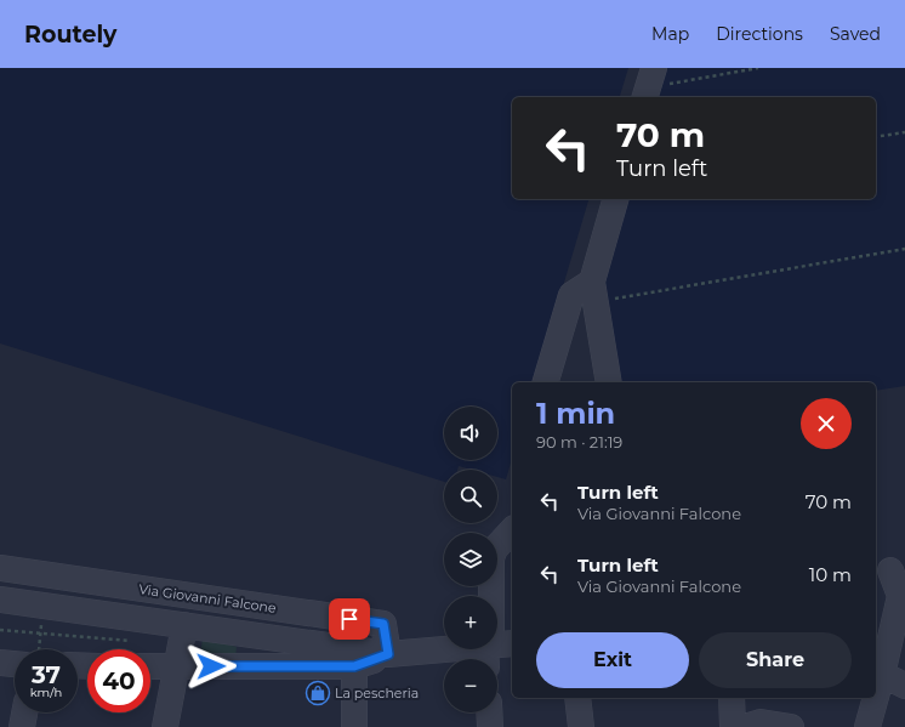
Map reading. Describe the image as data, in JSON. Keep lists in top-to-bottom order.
{
  "streets": {
    "street": ["Via Giovanni Falcone"]
  },
  "places": {
    "shop": ["La pescheria"]
  },
  "page": {
    "header": "Routely",
    "nav": ["Map", "Directions", "Saved"],
    "turn": ["70 m", "Turn left"],
    "heading": ["1 min", "90 m · 21:19"],
    "map_buttons": ["+", "−"],
    "list": [
      {
        "name": "Turn left",
        "note": "Via Giovanni Falcone",
        "value": "70 m"
      },
      {
        "name": "Turn left",
        "note": "Via Giovanni Falcone",
        "value": "10 m"
      }
    ],
    "buttons": ["Exit", "Share"],
    "speed": "37 km/h",
    "limit": "40"
  }
}
